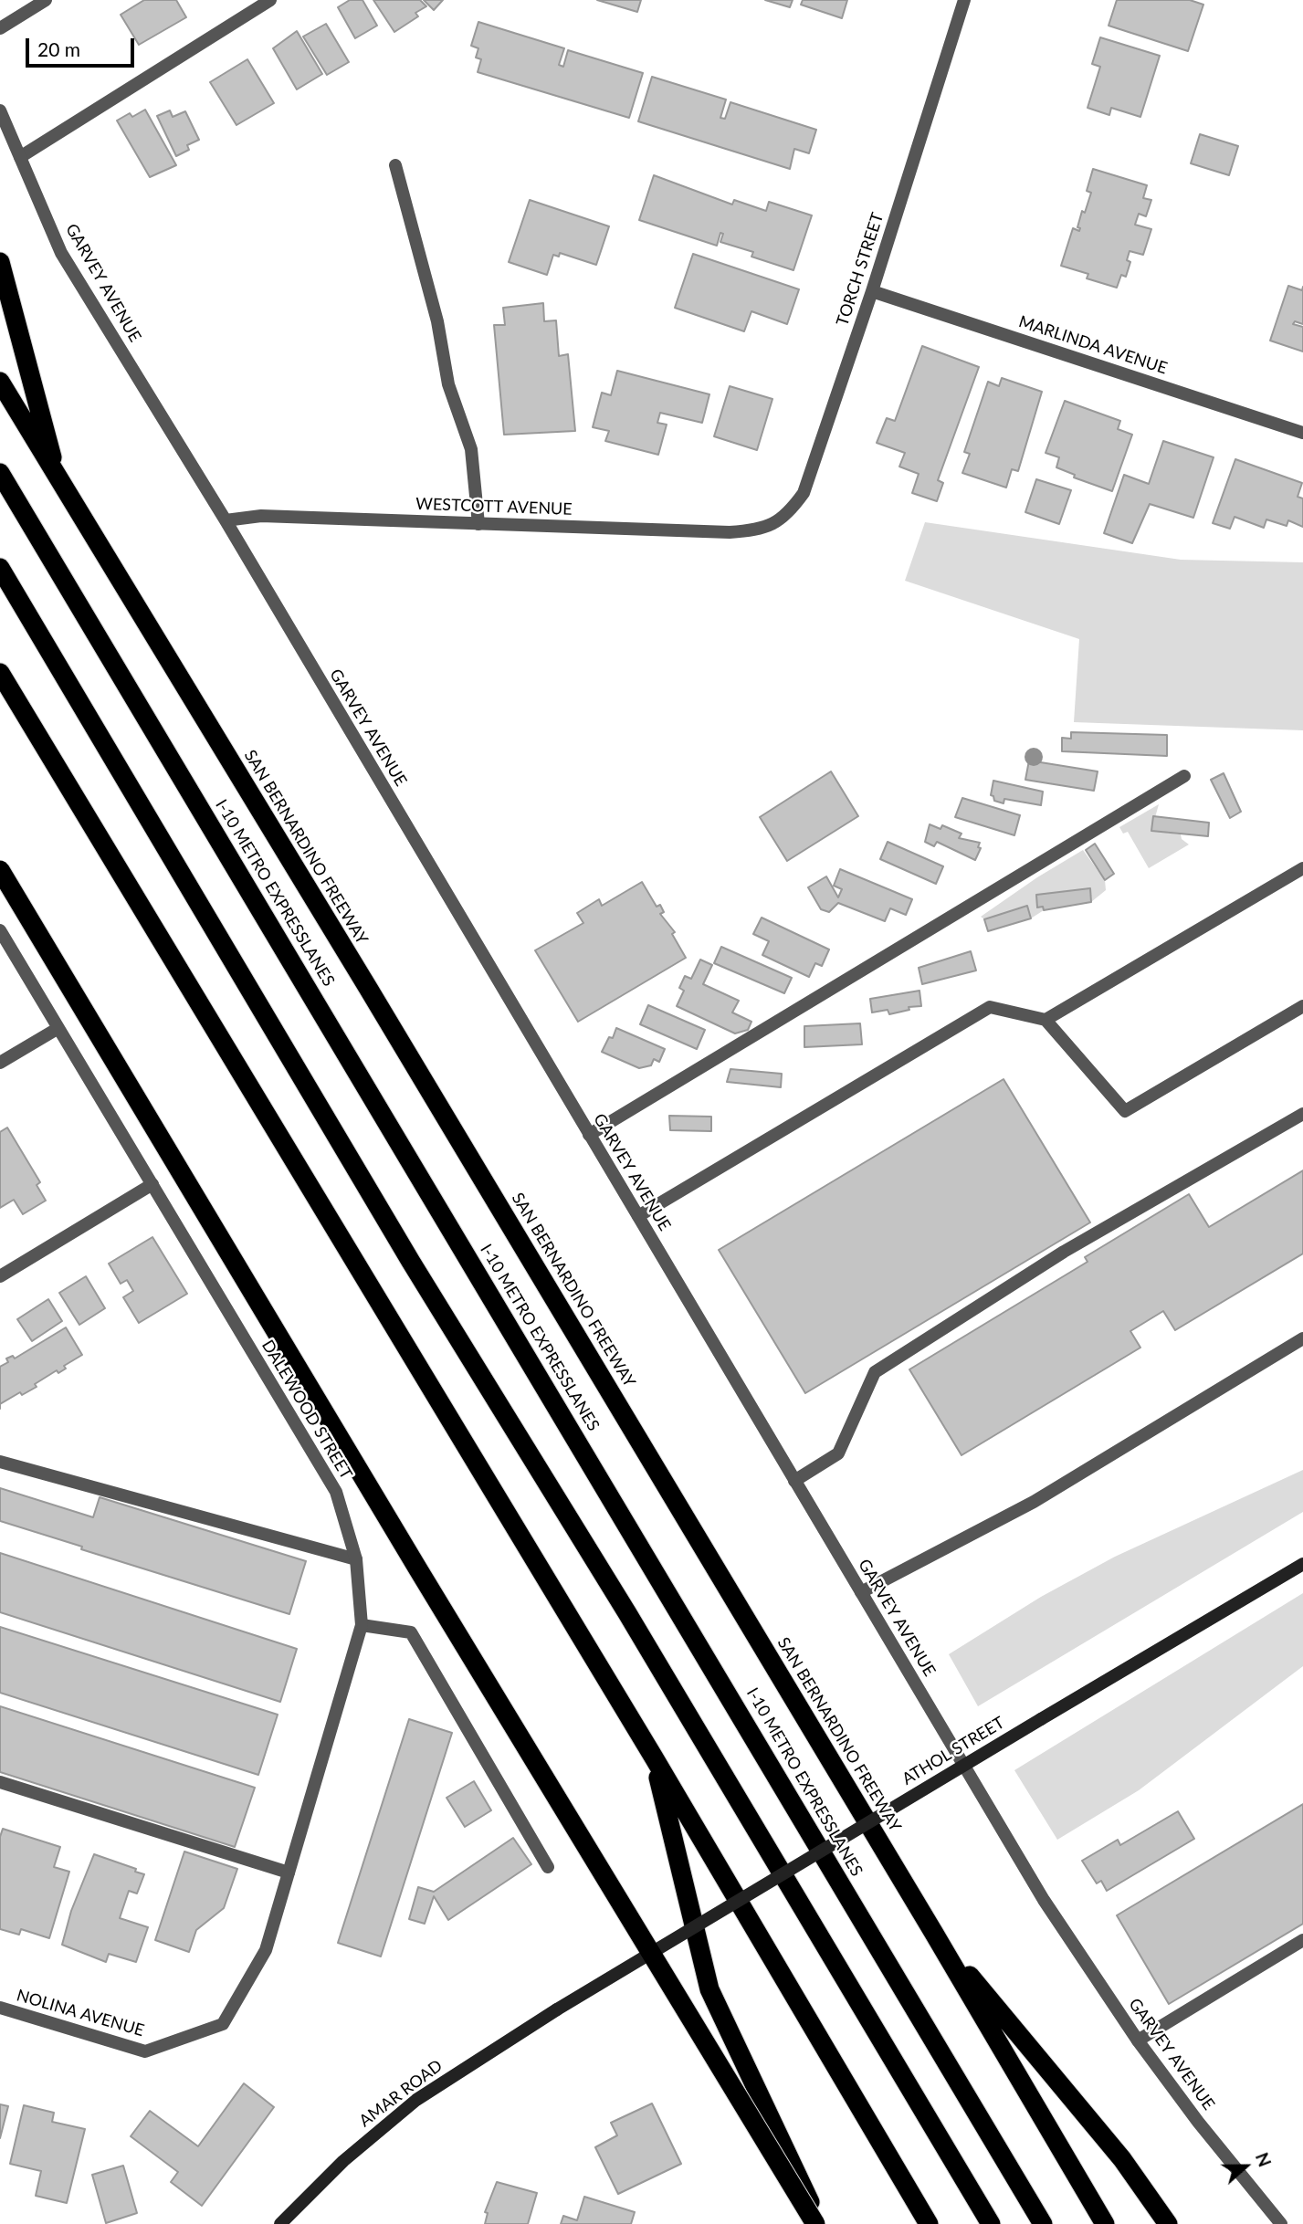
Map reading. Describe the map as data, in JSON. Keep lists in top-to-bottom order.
{
  "streets": {
    "highway": ["SAN BERNARDINO FREEWAY", "I-10 METRO EXPRESSLANES"],
    "street": [
      "TORCH STREET",
      "GARVEY AVENUE",
      "MARLINDA AVENUE",
      "WESTCOTT AVENUE",
      "DALEWOOD STREET",
      "ATHOL STREET",
      "NOLINA AVENUE",
      "AMAR ROAD"
    ]
  },
  "crossings": [
    ["TORCH STREET", "MARLINDA AVENUE"],
    ["TORCH STREET", "WESTCOTT AVENUE"],
    ["GARVEY AVENUE", "WESTCOTT AVENUE"],
    ["DALEWOOD STREET", "NOLINA AVENUE"],
    ["ATHOL STREET", "AMAR ROAD"]
  ],
  "scale_bar": "20 m",
  "north": "right"
}
